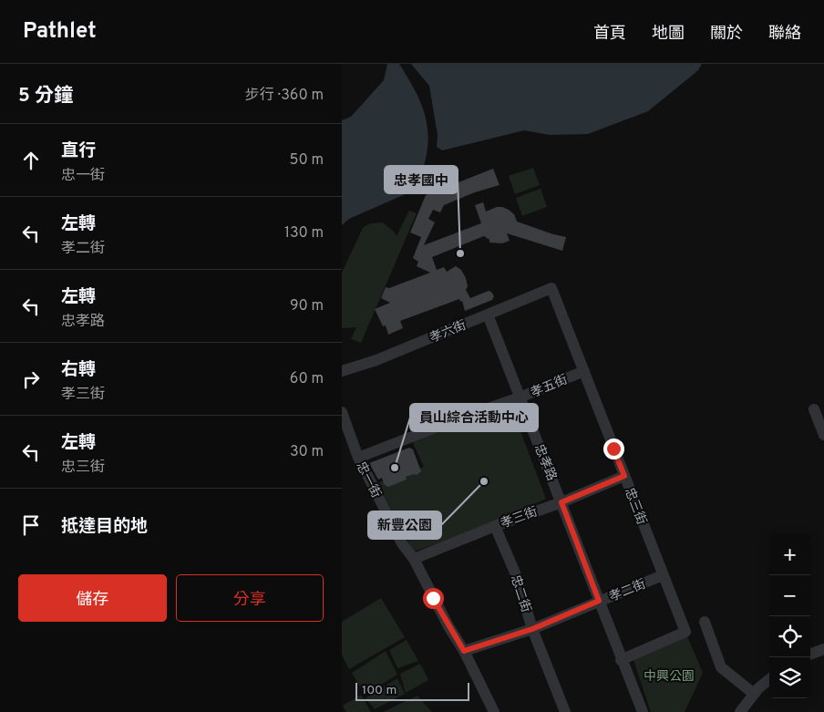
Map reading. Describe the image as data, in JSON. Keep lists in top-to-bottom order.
{
  "streets": {
    "street": [
      "孝六街",
      "孝五街",
      "忠孝路",
      "忠一街",
      "忠三街",
      "孝三街",
      "孝二街",
      "忠二街"
    ]
  },
  "crossings": [
    ["孝六街", "忠孝路"],
    ["孝六街", "忠三街"],
    ["孝五街", "忠孝路"],
    ["孝五街", "忠一街"],
    ["孝五街", "忠三街"],
    ["忠孝路", "忠三街"],
    ["忠孝路", "孝三街"],
    ["忠孝路", "孝二街"],
    ["忠一街", "孝三街"],
    ["忠一街", "孝二街"],
    ["忠三街", "孝三街"],
    ["忠三街", "孝二街"],
    ["孝三街", "忠二街"],
    ["孝二街", "忠二街"]
  ],
  "parks": ["中興公園"],
  "places": ["忠孝國中", "員山綜合活動中心", "新豐公園"],
  "scale_bar": "100 m",
  "page": {
    "header": "Pathlet",
    "nav": [
      "首頁",
      "地圖",
      "關於",
      "聯絡"
    ],
    "heading": ["5 分鐘", "步行 · 360 m"],
    "list": [
      ["直行", "忠一街", "50 m"],
      ["左轉", "孝二街", "130 m"],
      ["左轉", "忠孝路", "90 m"],
      ["右轉", "孝三街", "60 m"],
      ["左轉", "忠三街", "30 m"],
      "抵達目的地"
    ],
    "map_buttons": ["+", "−"],
    "buttons": ["儲存", "分享"],
    "scale": "100 m"
  }
}
